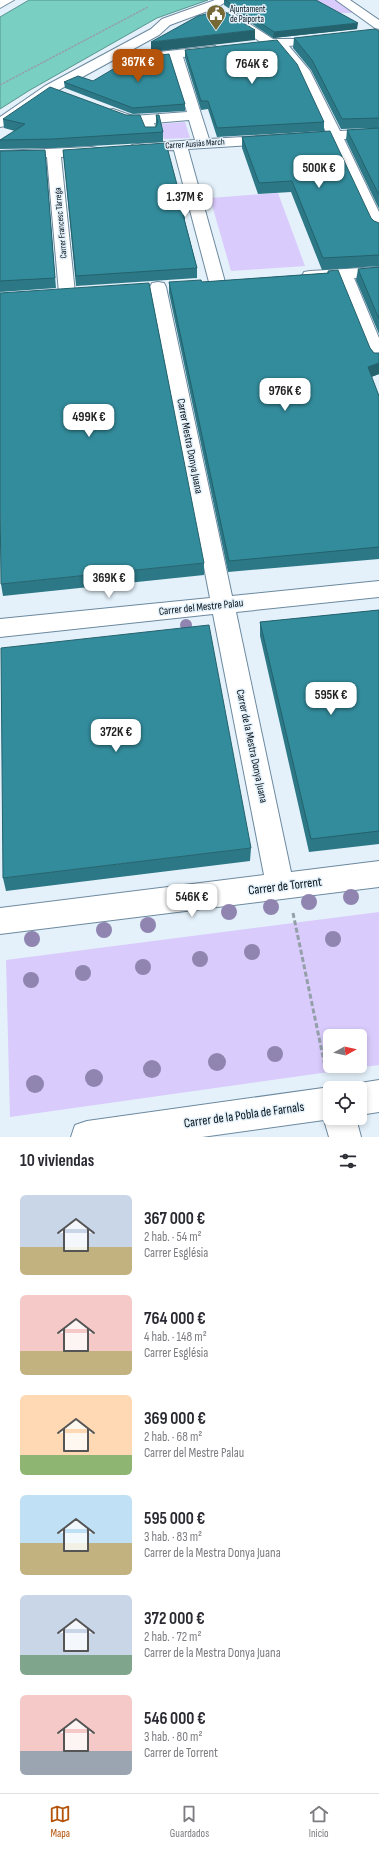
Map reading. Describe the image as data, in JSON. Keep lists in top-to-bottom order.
{
  "streets": {
    "street": [
      "Carrer Ausiàs March",
      "Carrer Francesc Tàrrega",
      "Carrer Mestra Donya Juana",
      "Carrer del Mestre Palau",
      "Carrer de la Mestra Donya Juana",
      "Carrer de Torrent",
      "Carrer de la Pobla de Farnals"
    ]
  },
  "crossings": [
    ["Carrer Mestra Donya Juana", "Carrer del Mestre Palau"],
    ["Carrer Mestra Donya Juana", "Carrer de la Mestra Donya Juana"],
    ["Carrer del Mestre Palau", "Carrer de la Mestra Donya Juana"],
    ["Carrer de la Mestra Donya Juana", "Carrer de Torrent"]
  ],
  "places": {
    "public building": ["Ajuntament de Paiporta"]
  },
  "north": "right",
  "page": {
    "price": [
      "367K €",
      "764K €",
      "500K €",
      "1.37M €",
      "976K €",
      "499K €",
      "369K €",
      "595K €",
      "372K €",
      "546K €"
    ],
    "heading": "10 viviendas",
    "list": [
      {
        "name": "367 000 €",
        "note": "2 hab. · 54 m² · Carrer Església"
      },
      {
        "name": "764 000 €",
        "note": "4 hab. · 148 m² · Carrer Església"
      },
      {
        "name": "369 000 €",
        "note": "2 hab. · 68 m² · Carrer del Mestre Palau"
      },
      {
        "name": "595 000 €",
        "note": "3 hab. · 83 m² · Carrer de la Mestra Donya Juana"
      },
      {
        "name": "372 000 €",
        "note": "2 hab. · 72 m² · Carrer de la Mestra Donya Juana"
      },
      {
        "name": "546 000 €",
        "note": "3 hab. · 80 m² · Carrer de Torrent"
      }
    ],
    "tabs": ["Mapa", "Guardados", "Inicio"]
  }
}
